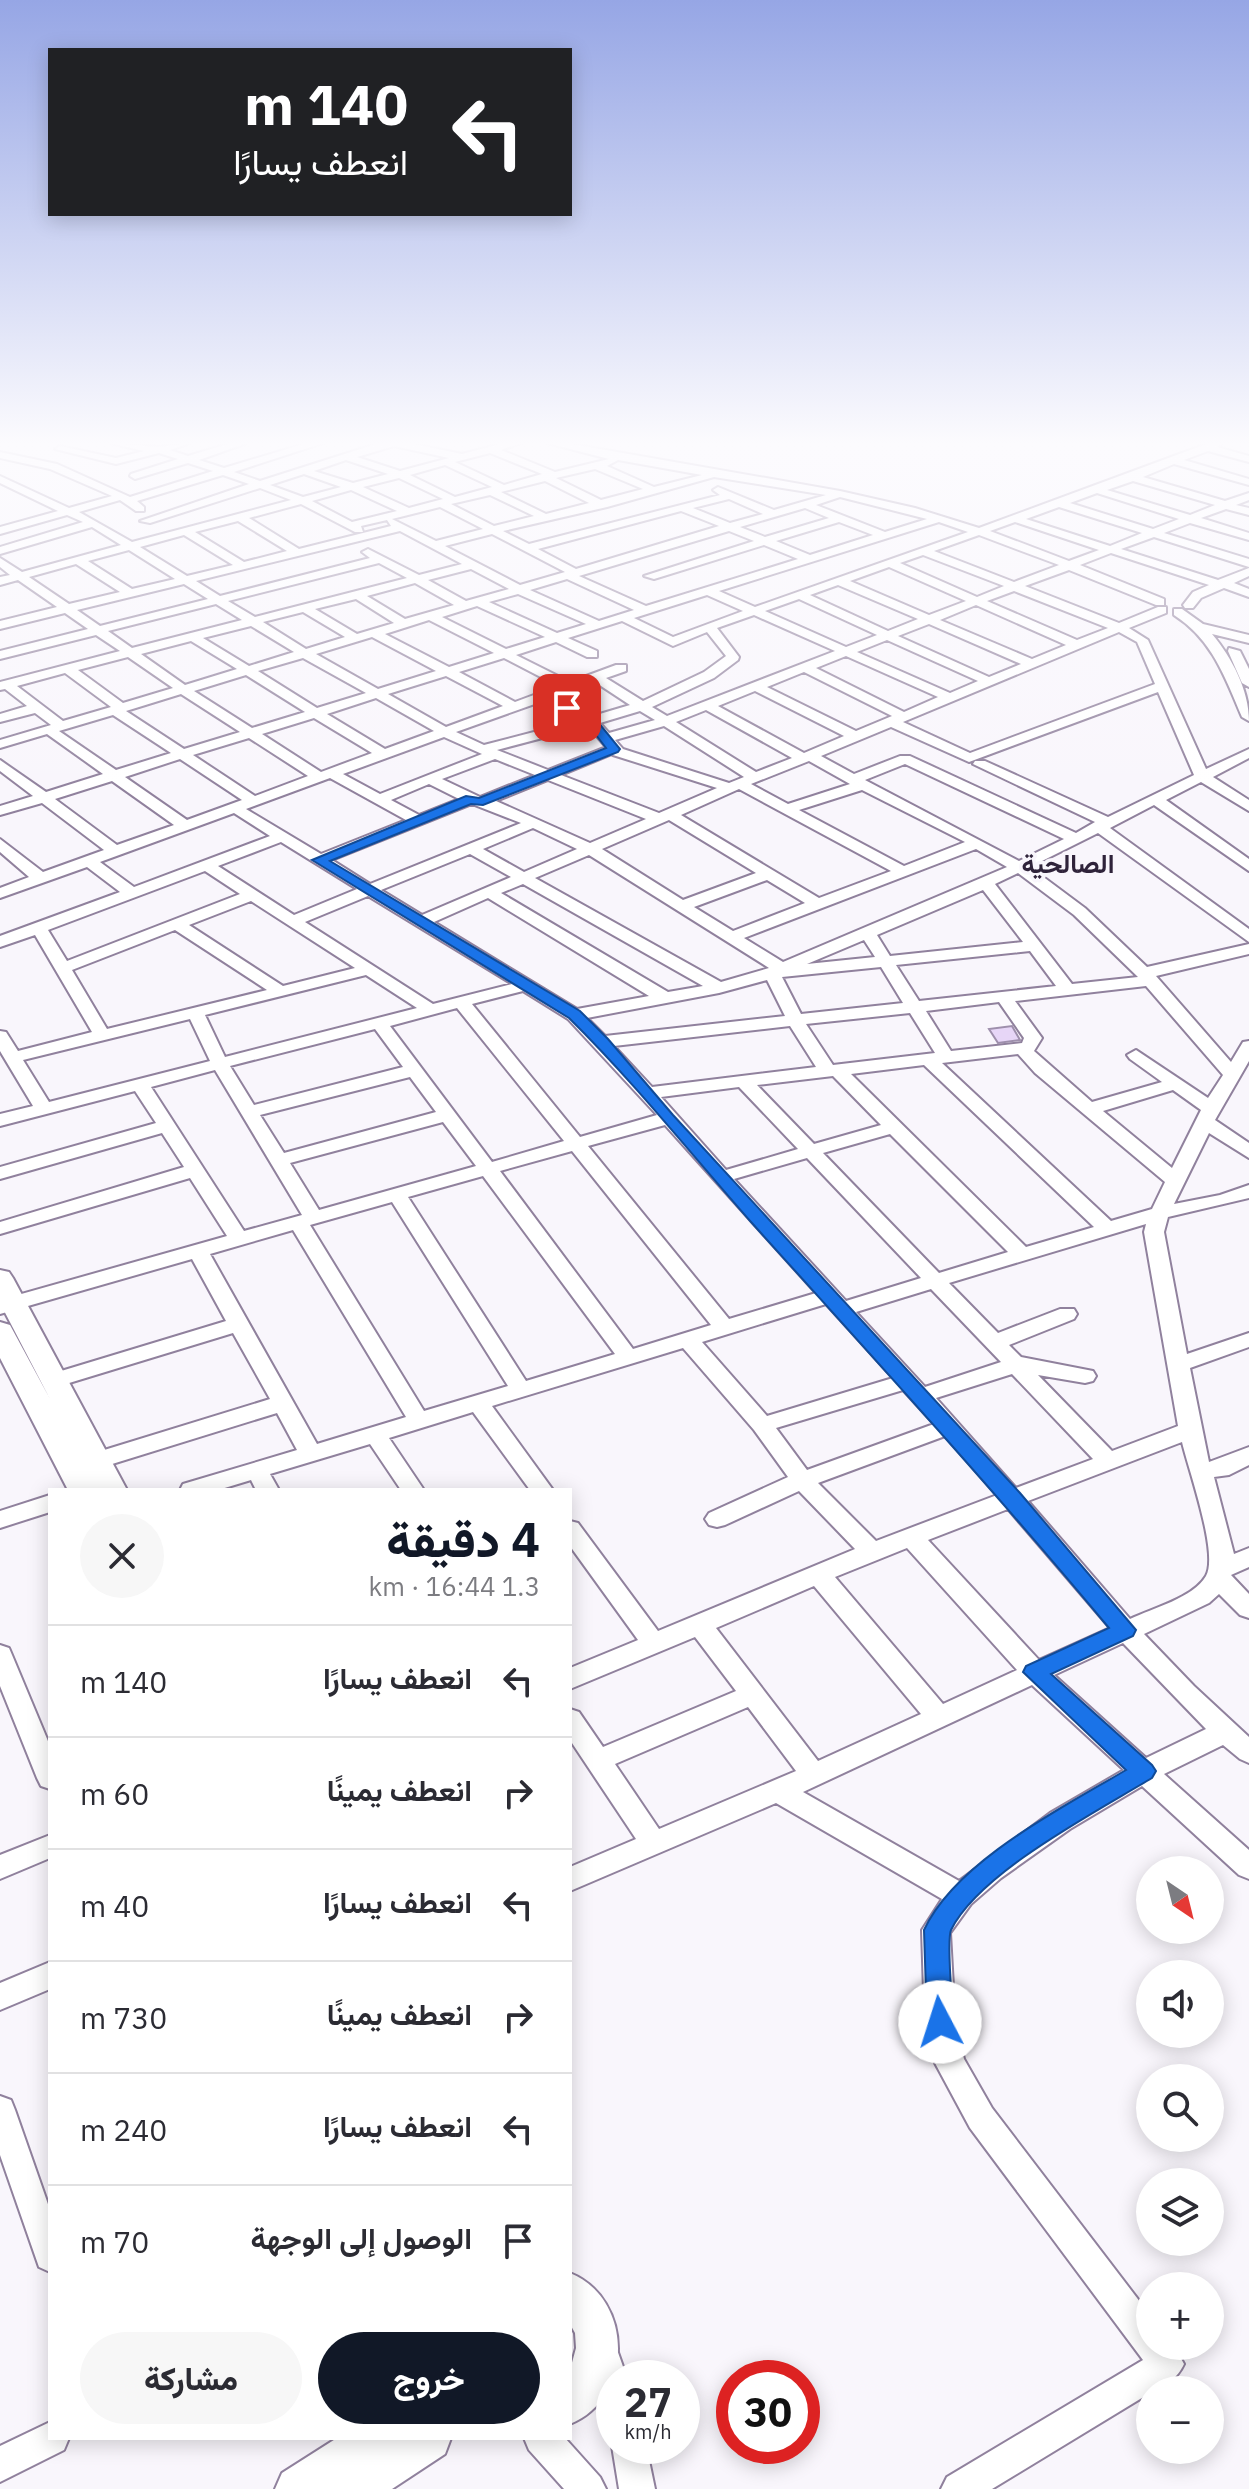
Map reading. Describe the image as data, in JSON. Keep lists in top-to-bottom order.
{
  "districts": ["الصالحية"],
  "north": "bottom right",
  "page": {
    "turn": ["140 m", "انعطف يسارًا"],
    "heading": ["4 دقيقة", "1.3 km · 16:44"],
    "list": [
      {
        "name": "انعطف يسارًا",
        "value": "140 m"
      },
      {
        "name": "انعطف يمينًا",
        "value": "60 m"
      },
      {
        "name": "انعطف يسارًا",
        "value": "40 m"
      },
      {
        "name": "انعطف يمينًا",
        "value": "730 m"
      },
      {
        "name": "انعطف يسارًا",
        "value": "240 m"
      },
      {
        "name": "الوصول إلى الوجهة",
        "value": "70 m"
      }
    ],
    "map_buttons": ["+", "−"],
    "buttons": ["خروج", "مشاركة"],
    "speed": "27 km/h",
    "limit": "30"
  }
}
